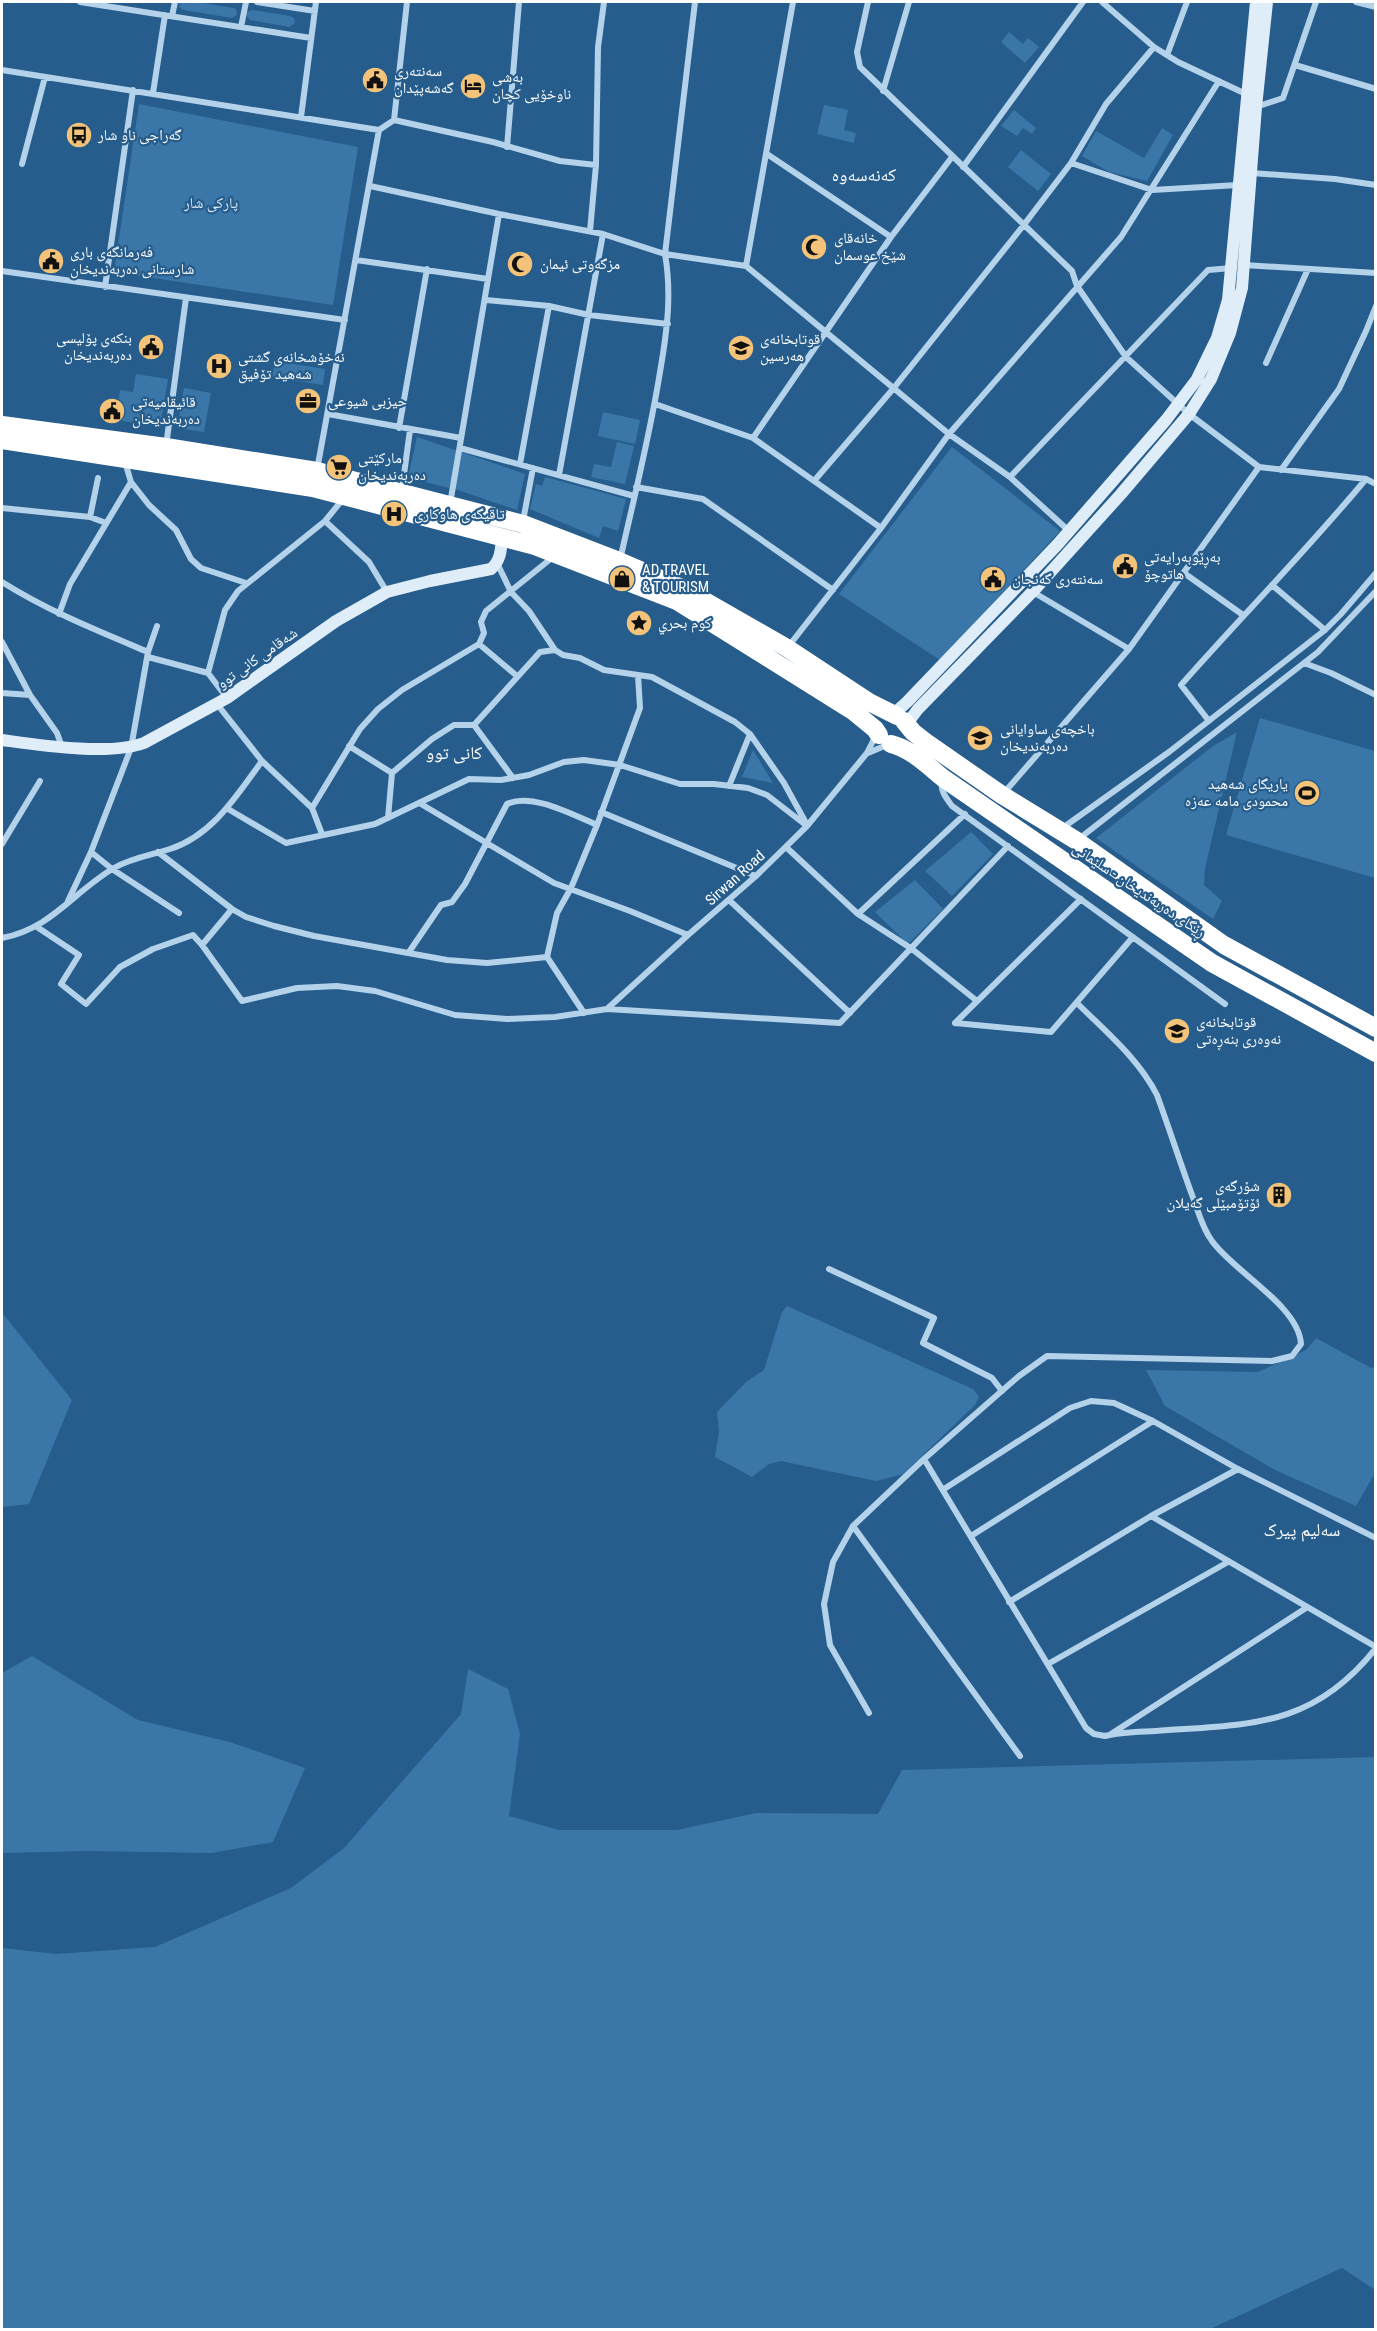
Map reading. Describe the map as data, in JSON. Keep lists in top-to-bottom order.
{
  "streets": {
    "highway": ["ڕێگای دەربەندیخان - سلێمانی"],
    "street": ["شەقامی کانی توو", "Sirwan Road"]
  },
  "crossings": [
    ["Sirwan Road", "ڕێگای دەربەندیخان - سلێمانی"]
  ],
  "districts": ["کەنەسەوە", "کانی توو", "سەلیم پیرک"],
  "parks": ["پاركى شار"],
  "places": {
    "public building": [
      "سەنتەری گەشەپێدان",
      "فەرمانگەی باری شارستانی دەربەندیخان",
      "بنکەی پۆلیسی دەربەندیخان",
      "قائیقامیەتی دەربەندیخان",
      "بەڕێوبەرایەتی هاتوچۆ",
      "سەنتەری گەنجان"
    ],
    "hotel": ["بەشی ناوخۆیی کچان"],
    "bus stop": ["گەراجی ناو شار"],
    "mosque": ["خانەقای شێخ عوسمان", "مزگەوتی ئیمان"],
    "school or university": ["قوتابخانەی هەرسین", "باخچەی ساوایانی دەربەندیخان", "قوتابخانەی نەوەری بنەڕەتی"],
    "hospital": ["نەخۆشخانەی گشتی شەهید تۆفیق", "تاقیگەی هاوکاری"],
    "office": ["حیزبی شیوعی"],
    "supermarket": ["مارکێتی دەربەندیخان"],
    "shop": ["AD TRAVEL & TOURISM"],
    "place": ["کوم بحري"],
    "sports": ["یاریگاى شه‌هید محمودى مامه‌ عه‌زه"],
    "building": ["شۆرگه‌ى ئۆتۆمبێلى گه‌یلان"]
  }
}
